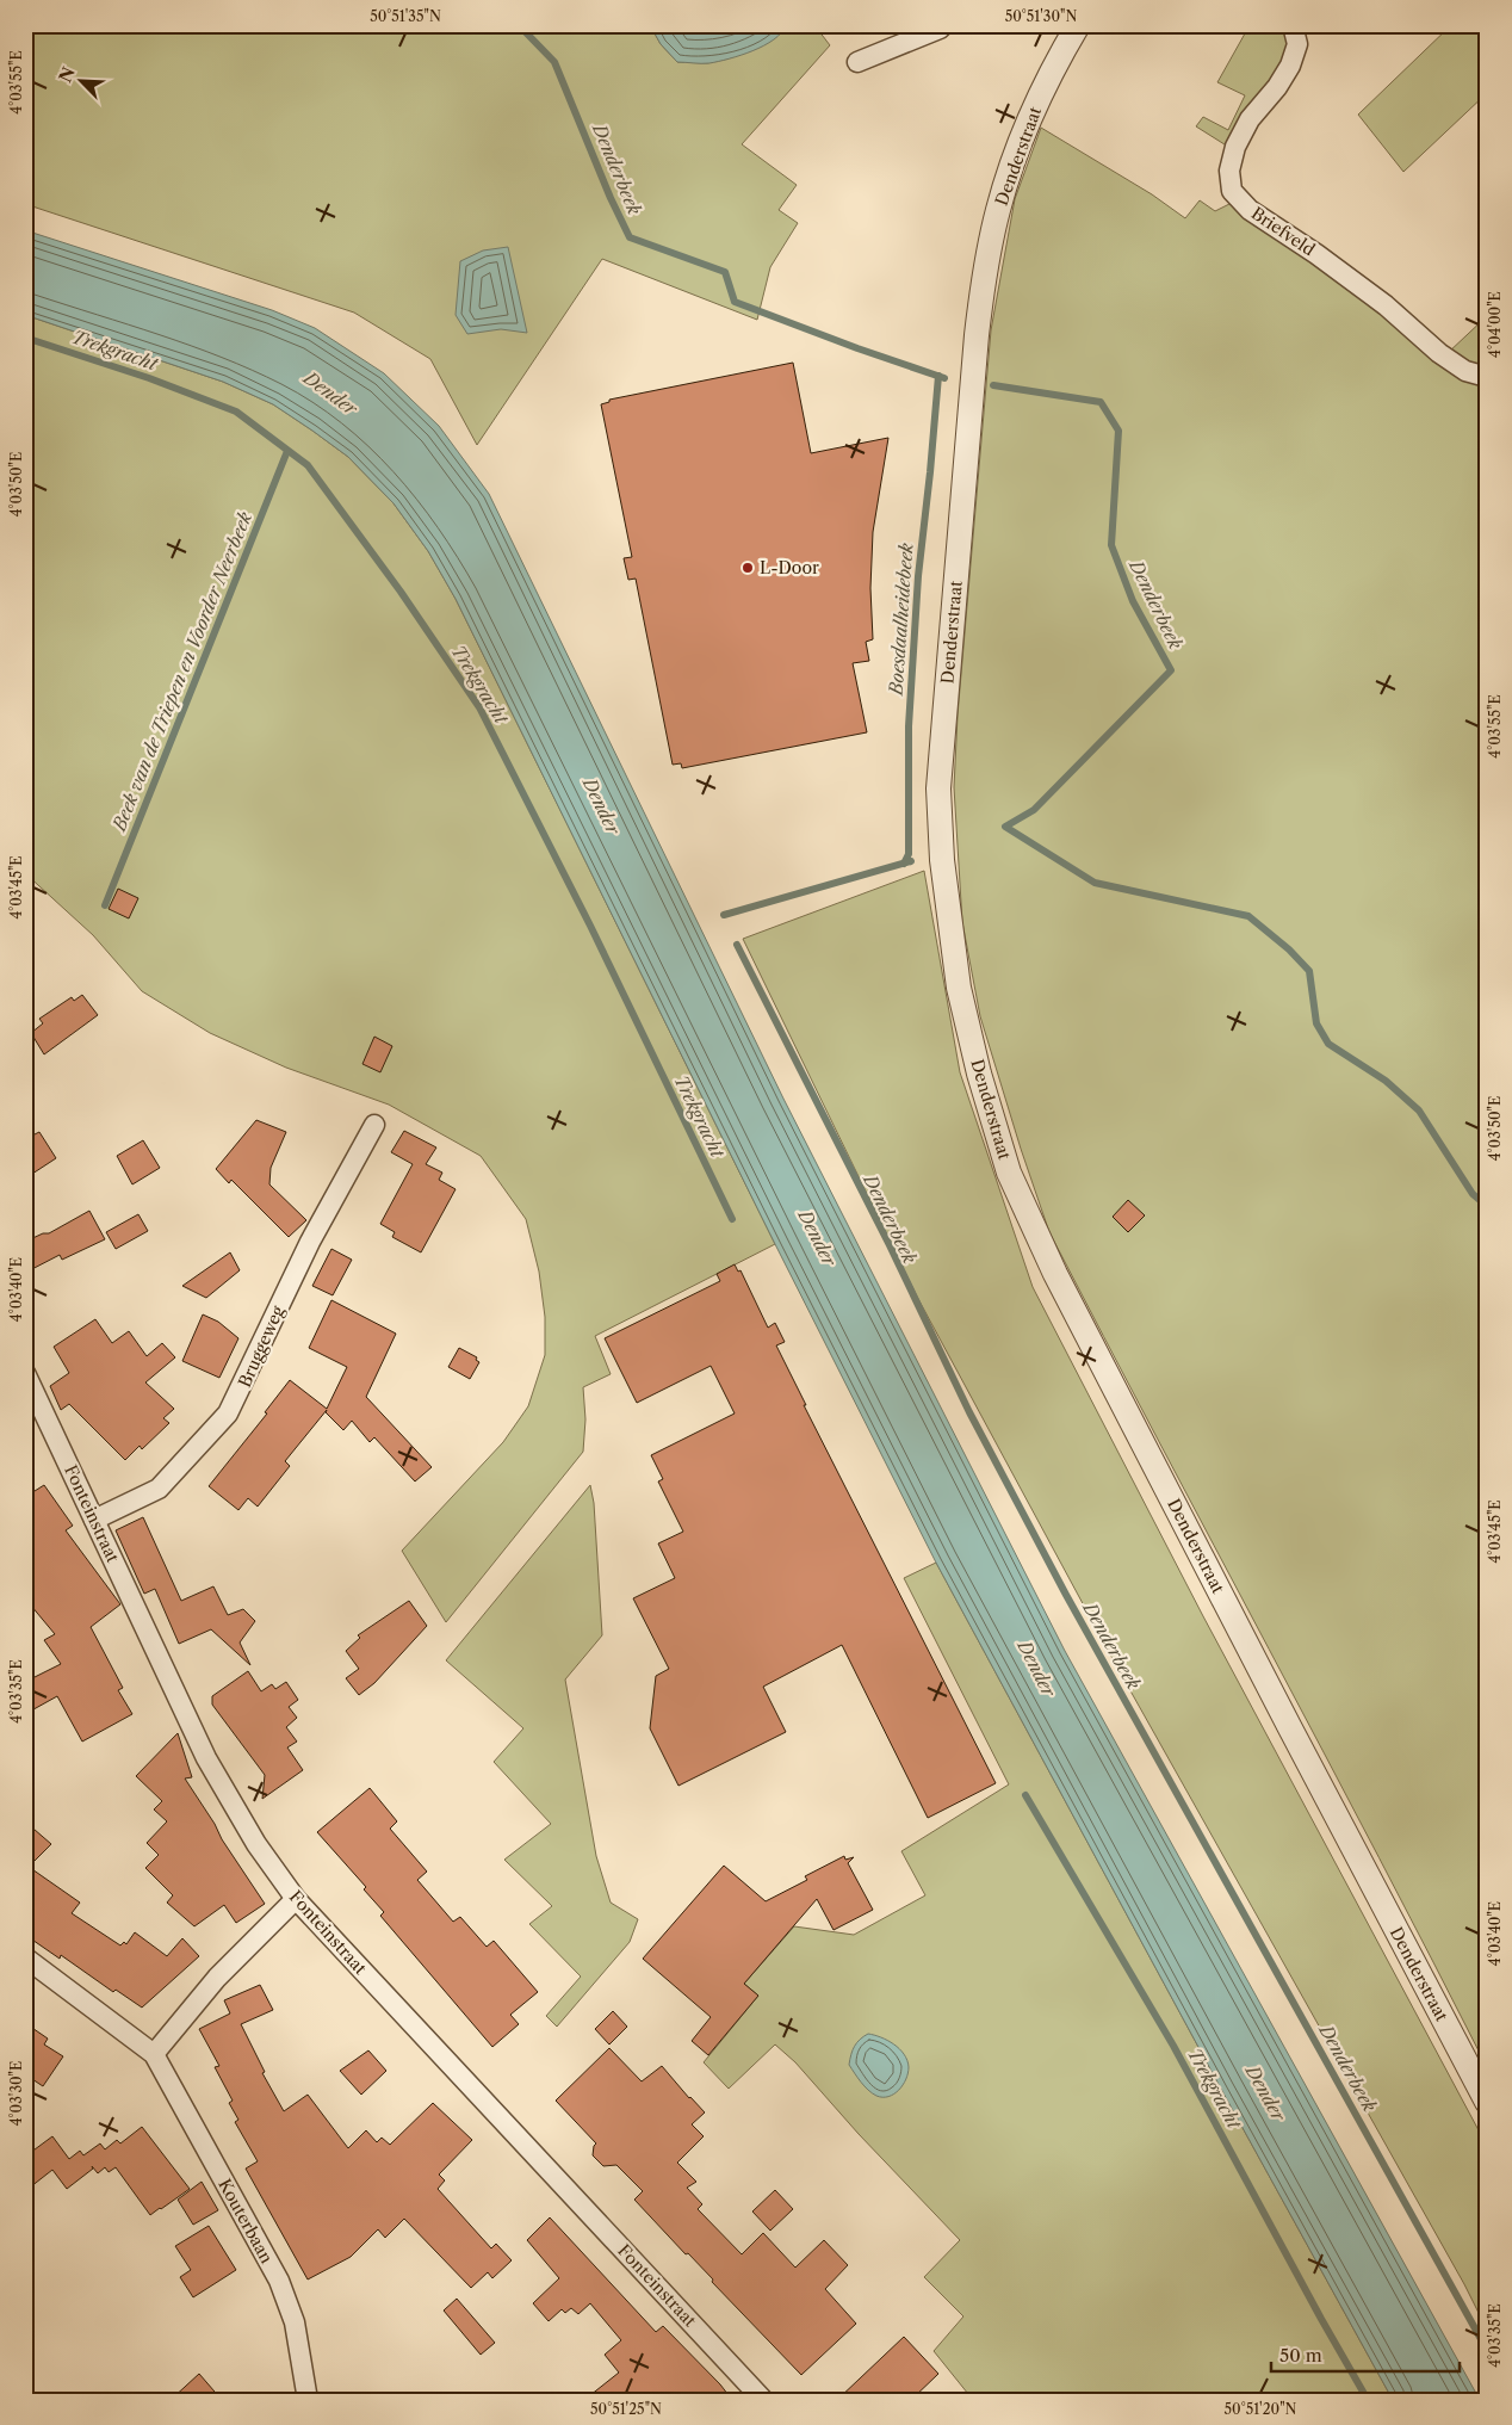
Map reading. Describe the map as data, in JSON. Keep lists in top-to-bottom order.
{
  "streets": {
    "street": [
      "Denderstraat",
      "Briefveld",
      "Bruggeweg",
      "Fonteinstraat",
      "Kouterbaan"
    ]
  },
  "crossings": [
    ["Bruggeweg", "Fonteinstraat"]
  ],
  "water": [
    "Denderbeek",
    "Trekgracht",
    "Dender",
    "Boesdaalheidebeek",
    "Beek van de Triepen en Voorder Neerbeek"
  ],
  "places": ["L-Door"],
  "scale_bar": "50 m",
  "north": "top left",
  "coordinates": [
    "50°51'35\"N",
    "50°51'30\"N",
    "4°03'55\"E",
    "4°04'00\"E",
    "4°03'50\"E",
    "4°03'45\"E",
    "4°03'40\"E",
    "4°03'35\"E",
    "4°03'30\"E",
    "50°51'25\"N",
    "50°51'20\"N"
  ]
}
